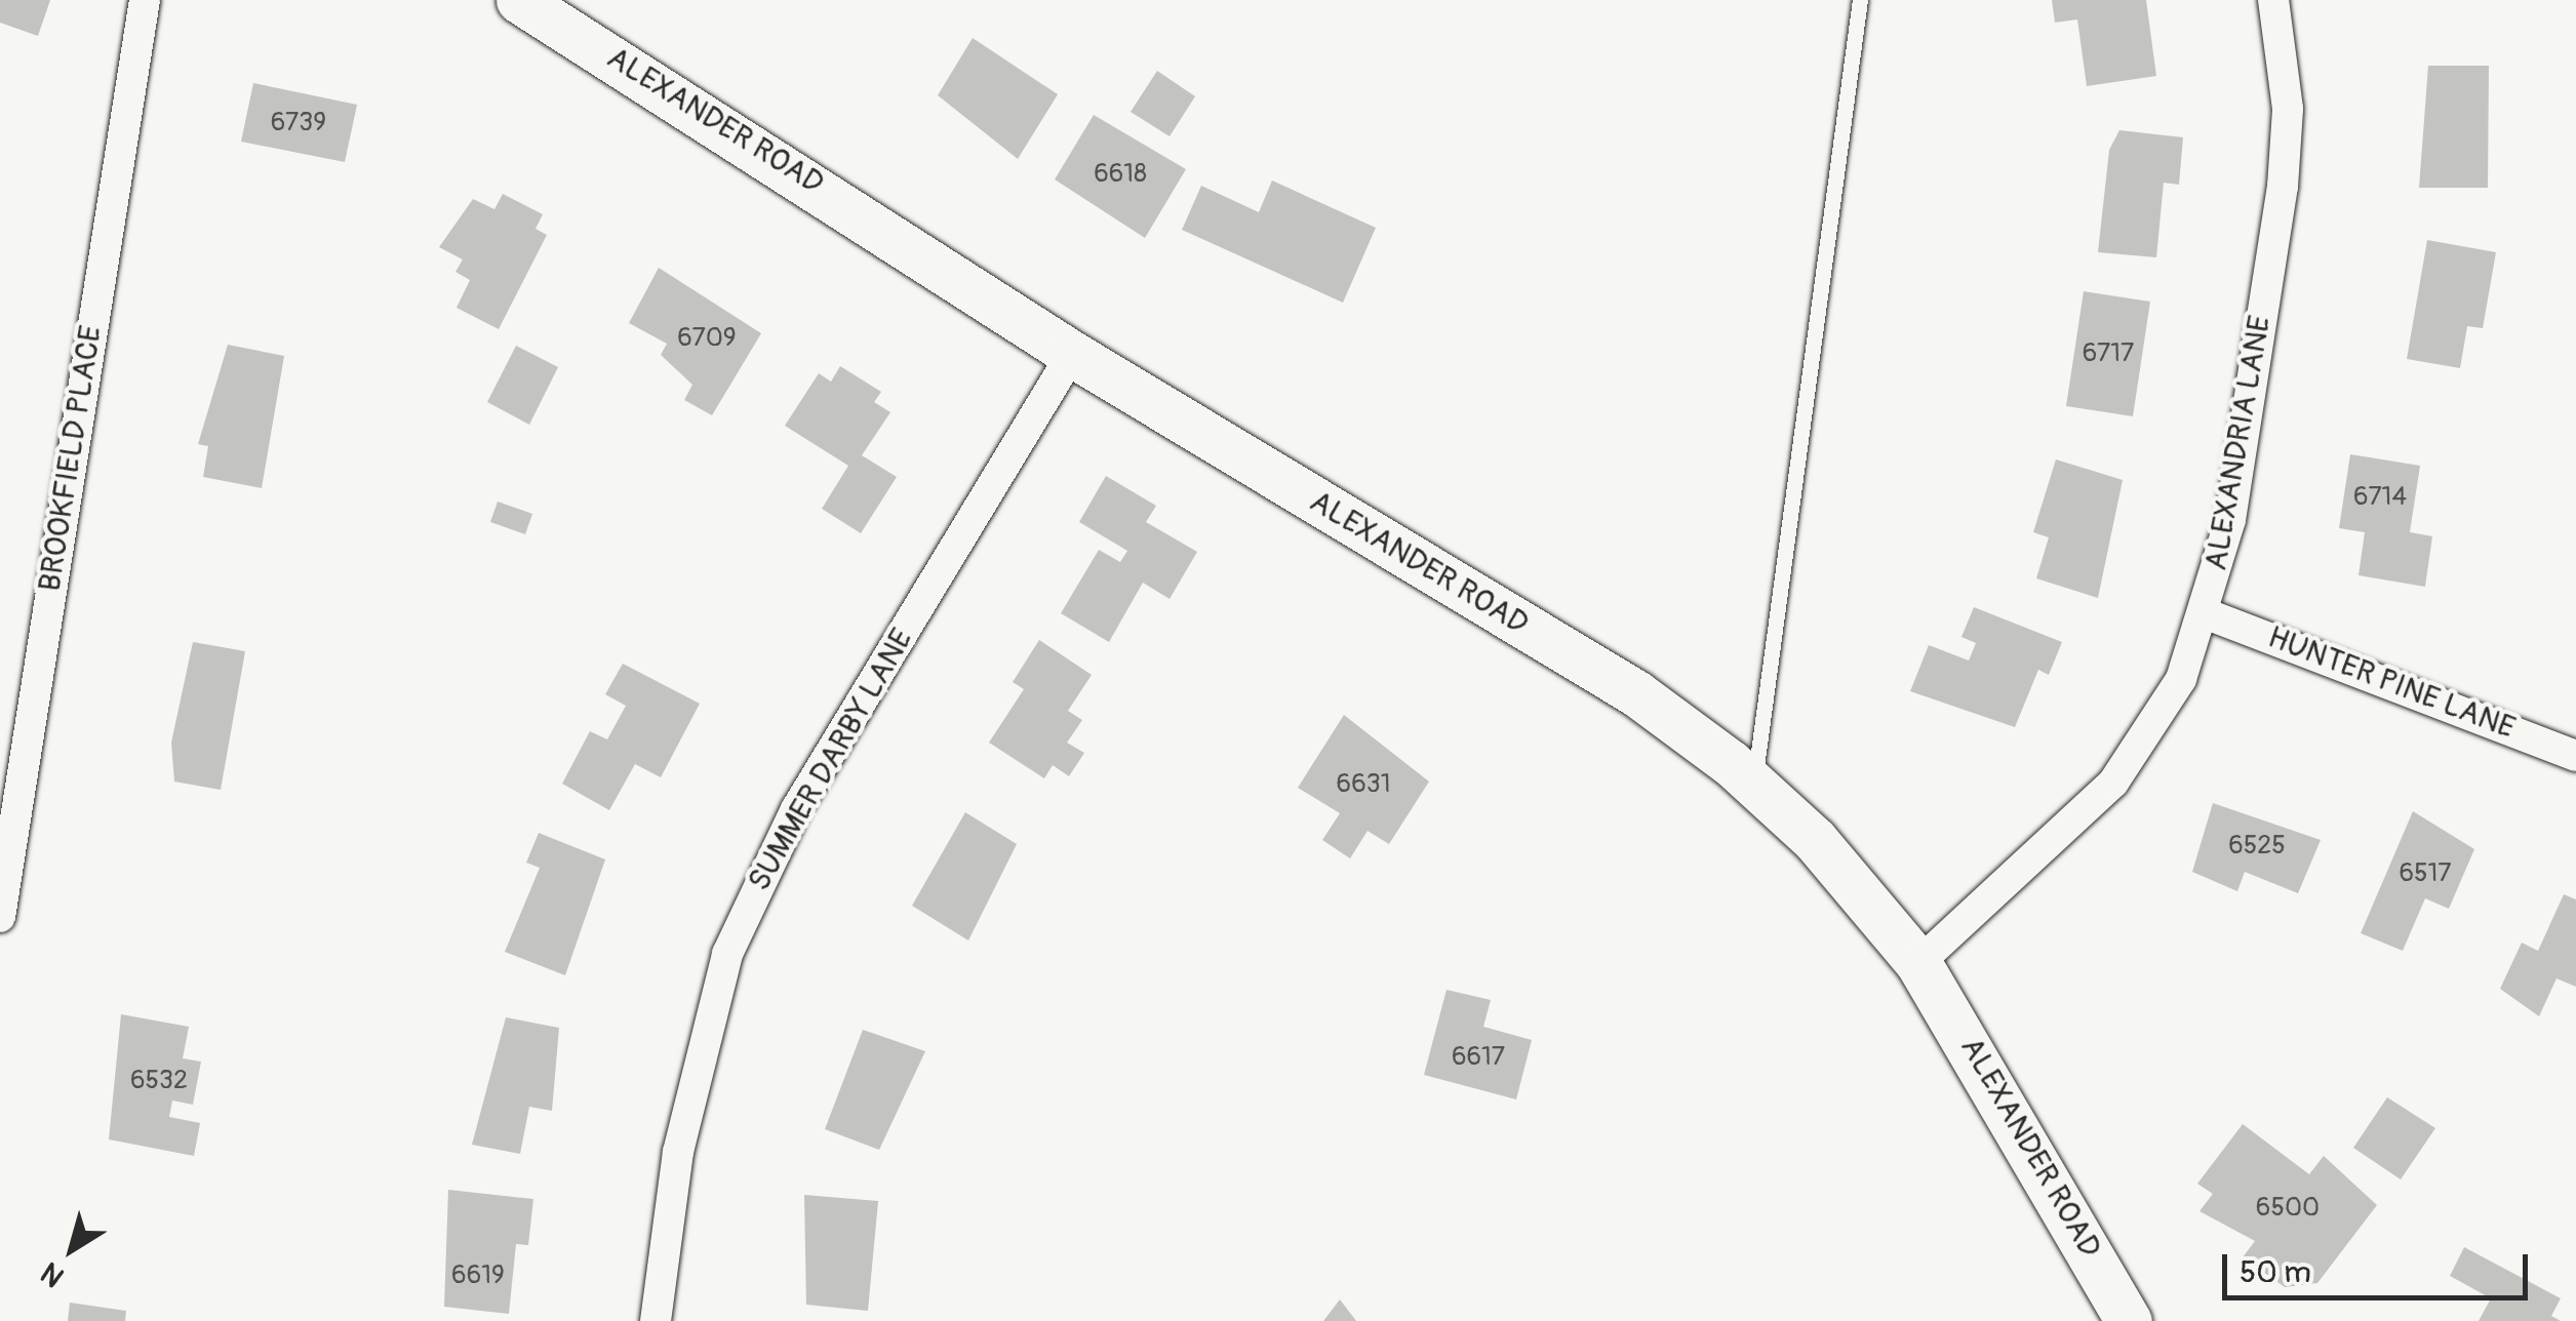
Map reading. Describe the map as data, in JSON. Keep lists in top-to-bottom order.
{
  "streets": {
    "street": [
      "ALEXANDER ROAD",
      "ALEXANDRIA LANE",
      "BROOKFIELD PLACE",
      "HUNTER PINE LANE",
      "SUMMER DARBY LANE"
    ]
  },
  "crossings": [
    ["ALEXANDER ROAD", "ALEXANDRIA LANE"],
    ["ALEXANDER ROAD", "SUMMER DARBY LANE"],
    ["ALEXANDRIA LANE", "HUNTER PINE LANE"]
  ],
  "house_numbers": [
    "6739",
    "6618",
    "6709",
    "6717",
    "6714",
    "6631",
    "6525",
    "6517",
    "6617",
    "6532",
    "6500",
    "6619"
  ],
  "scale_bar": "50 m",
  "north": "bottom left"
}
